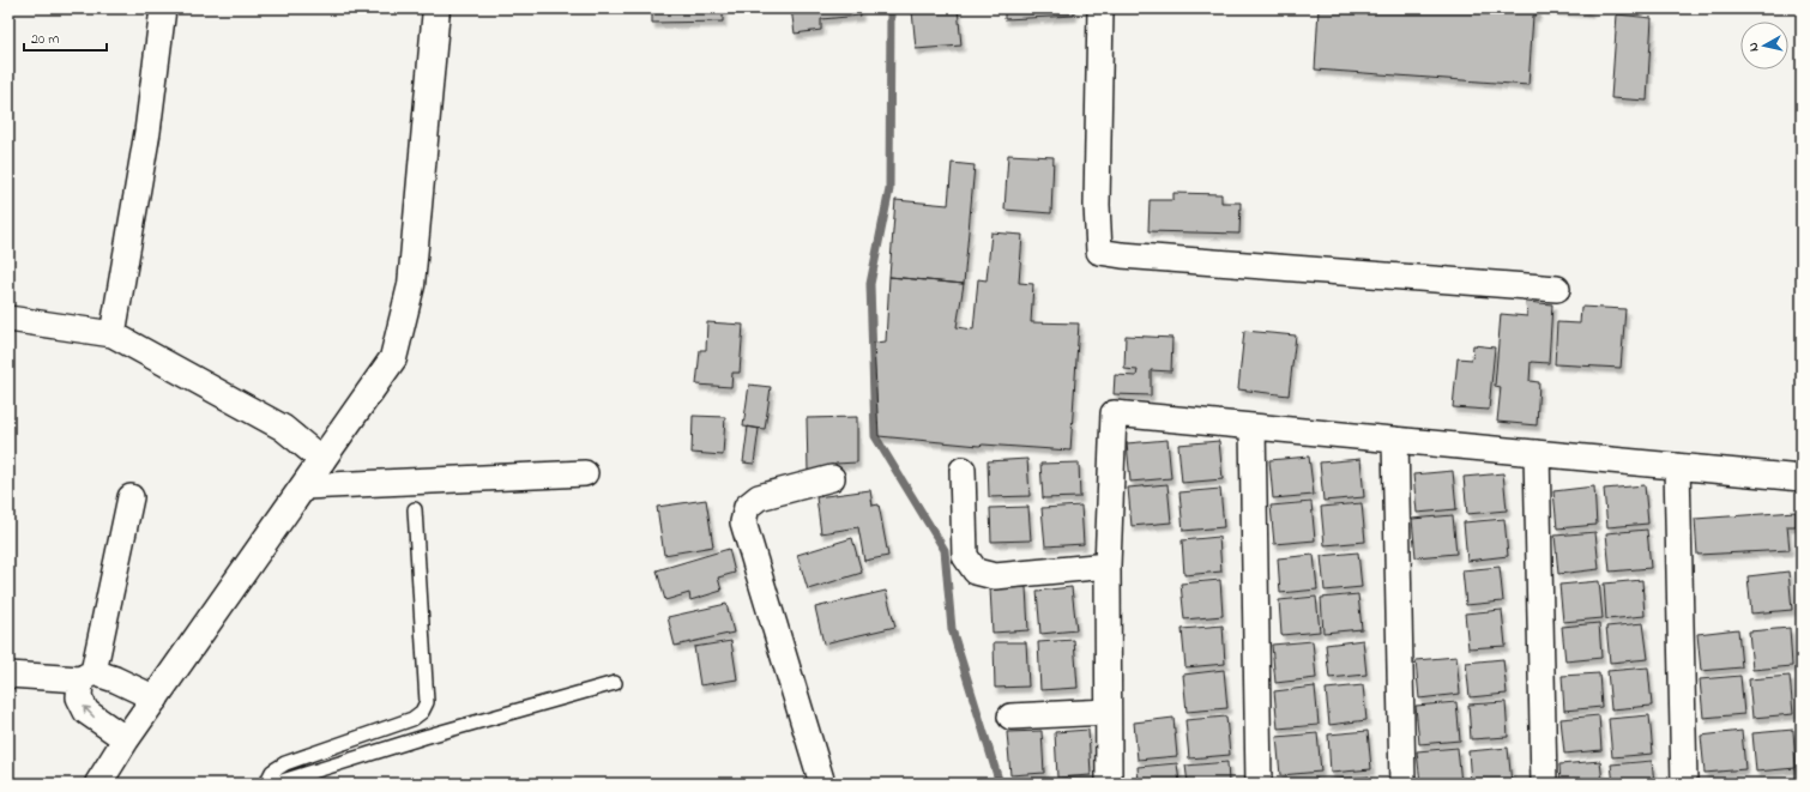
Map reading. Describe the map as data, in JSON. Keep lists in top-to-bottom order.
{
  "scale_bar": "20 m",
  "north": "left"
}
